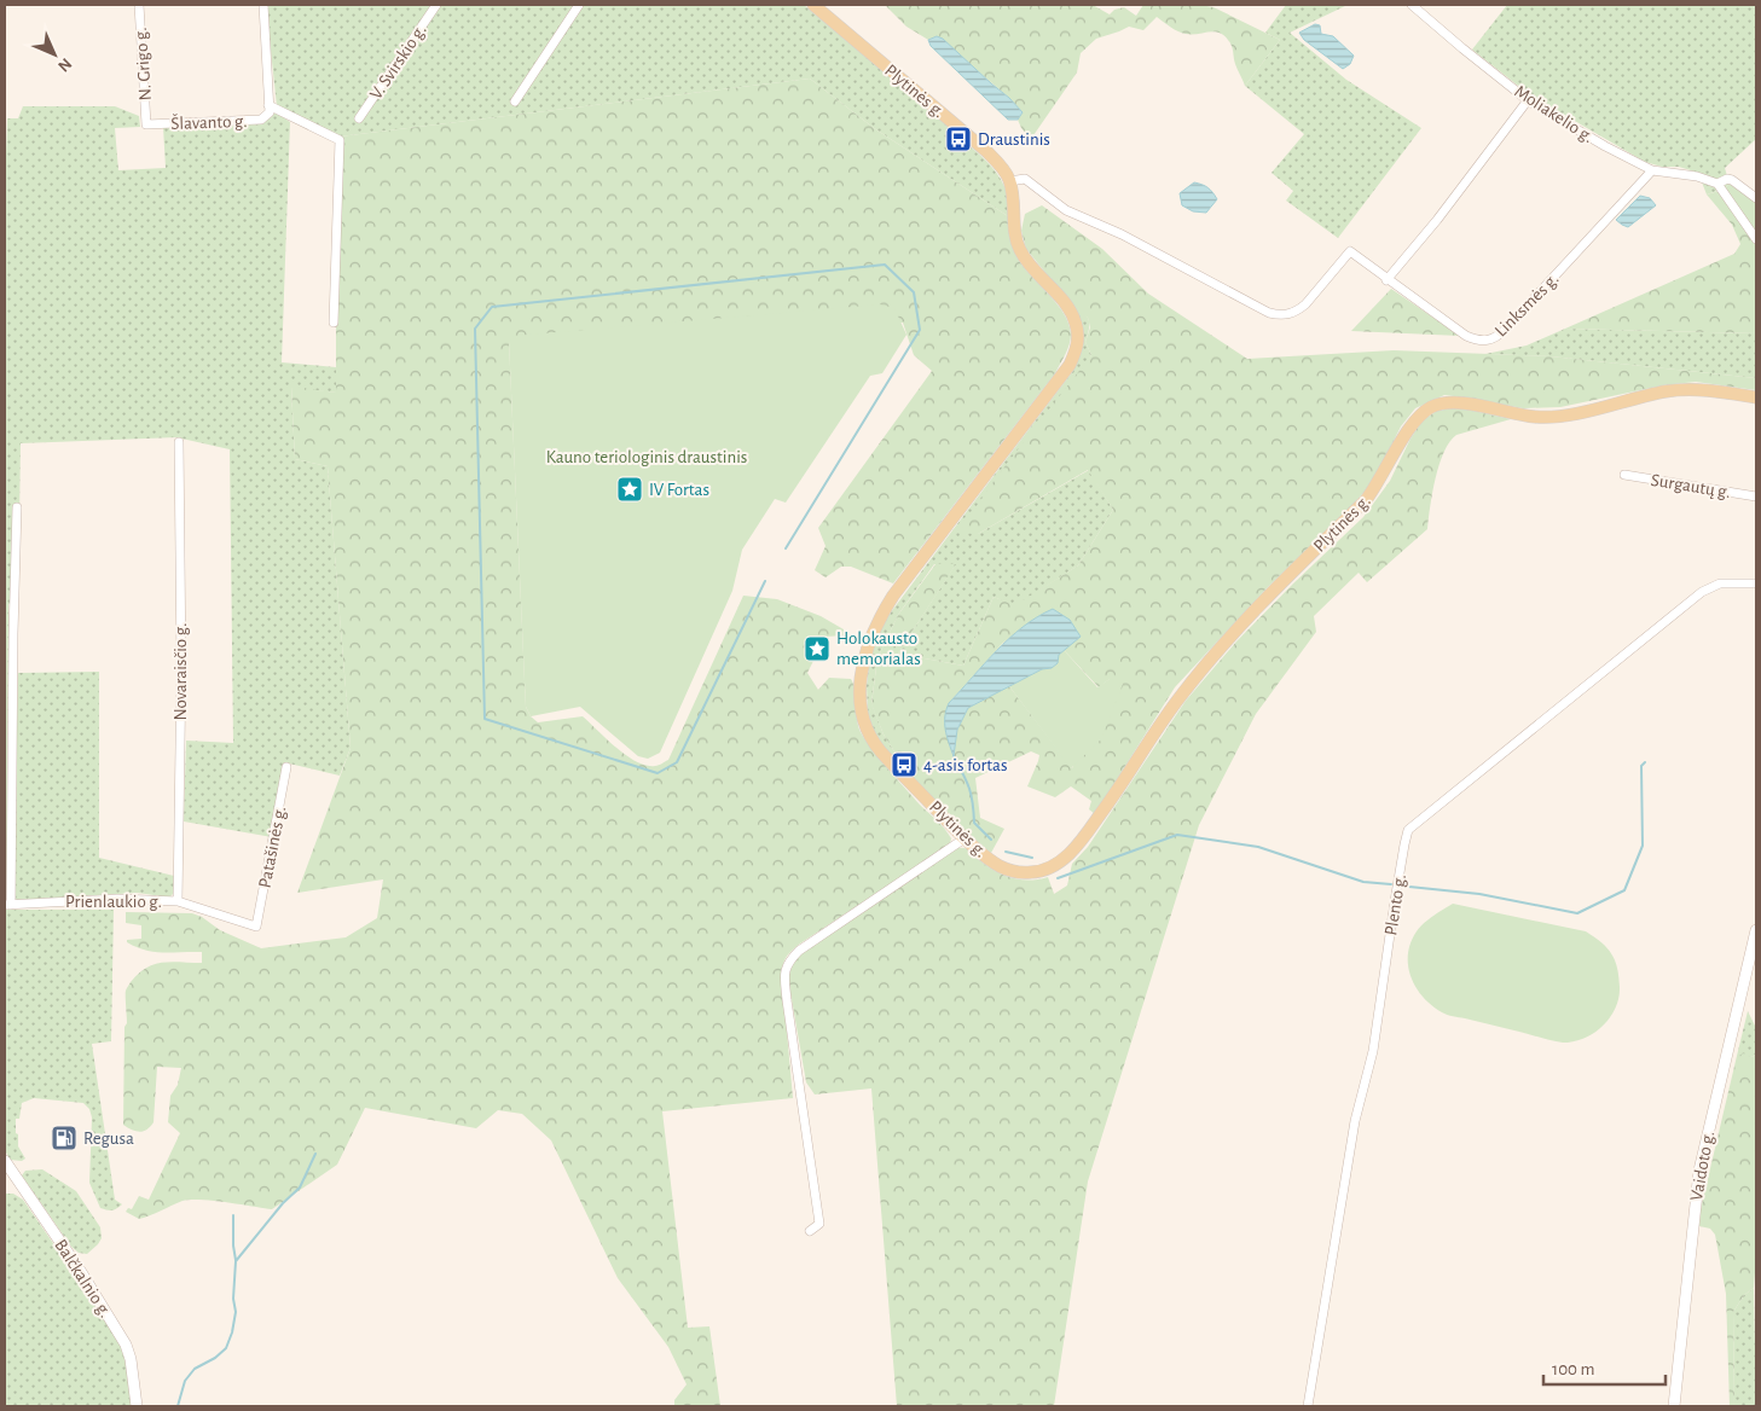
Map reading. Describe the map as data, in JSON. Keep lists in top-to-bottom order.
{
  "streets": {
    "main road": ["Plytinės g.", "Vaidoto g.", "Balčkalnio g."],
    "street": [
      "V. Svirskio g.",
      "N. Grigo g.",
      "Moliakelio g.",
      "Šlavanto g.",
      "Linksmės g.",
      "Surgautų g.",
      "Novaraisčio g.",
      "Patašinės g.",
      "Prienlaukio g.",
      "Plento g."
    ]
  },
  "crossings": [
    ["N. Grigo g.", "Šlavanto g."],
    ["Plytinės g.", "Linksmės g."],
    ["Moliakelio g.", "Linksmės g."],
    ["Novaraisčio g.", "Prienlaukio g."],
    ["Patašinės g.", "Prienlaukio g."]
  ],
  "parks": ["Kauno teriologinis draustinis"],
  "places": {
    "bus stop": ["Draustinis", "4-asis fortas"],
    "place": ["IV Fortas", "Holokausto memorialas"],
    "fuel station": ["Regusa"]
  },
  "scale_bar": "100 m",
  "north": "bottom right"
}
